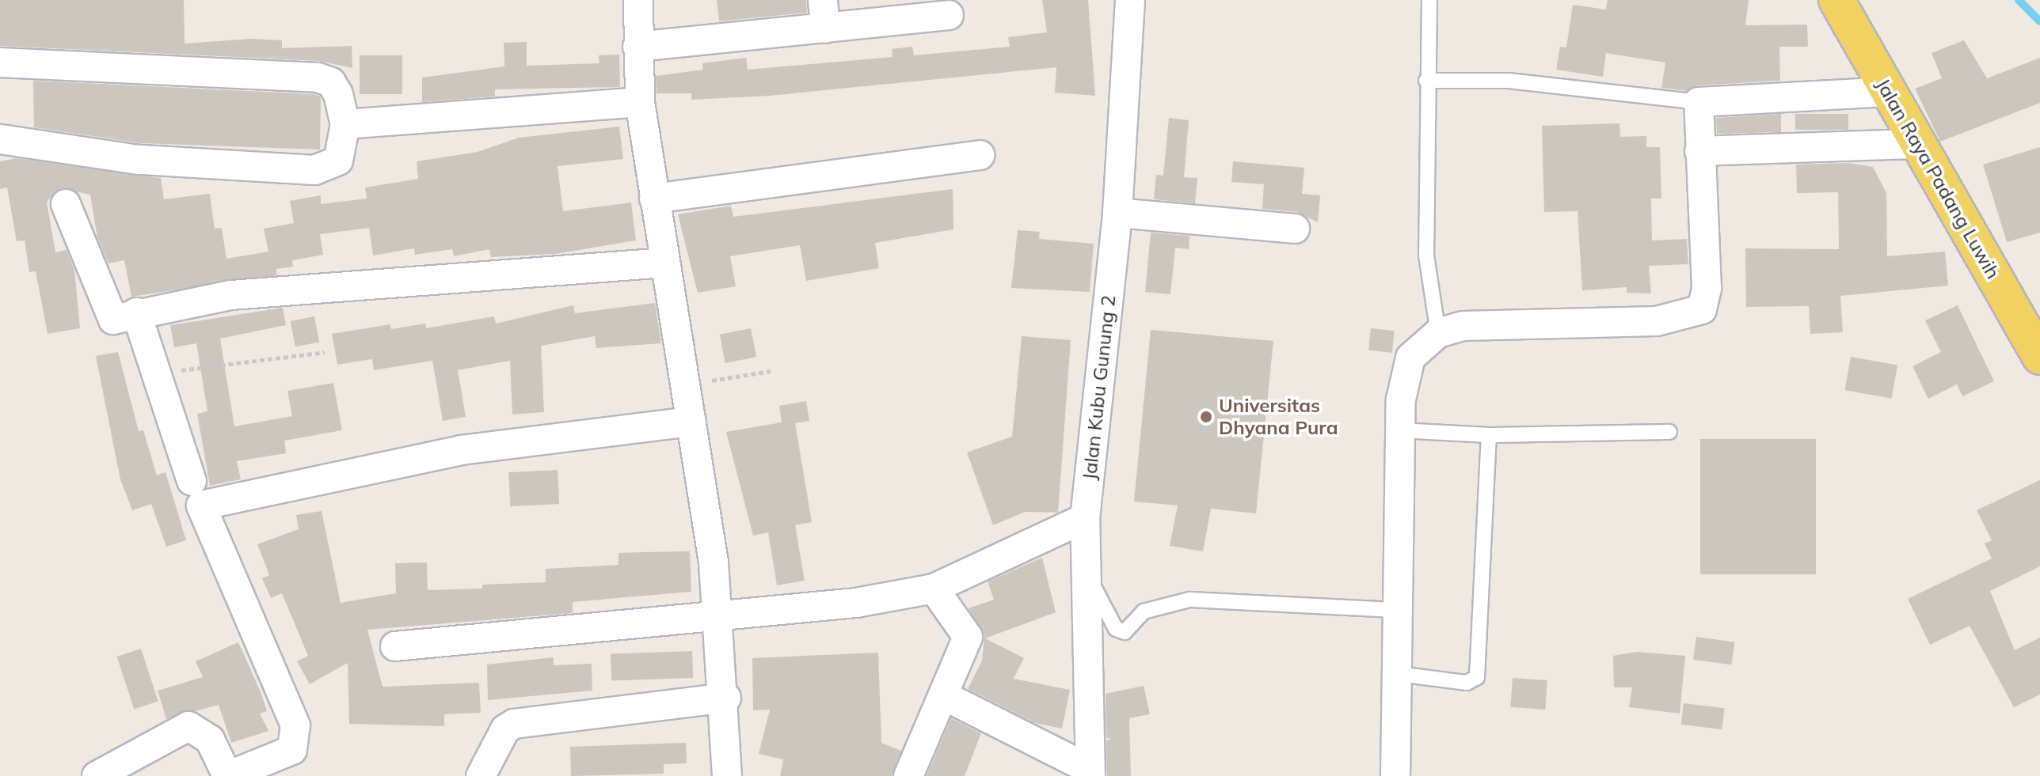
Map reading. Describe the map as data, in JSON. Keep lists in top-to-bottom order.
{
  "streets": {
    "main road": ["Jalan Raya Padang Luwih"],
    "street": ["Jalan Kubu Gunung 2"]
  },
  "places": ["Universitas Dhyana Pura"]
}
